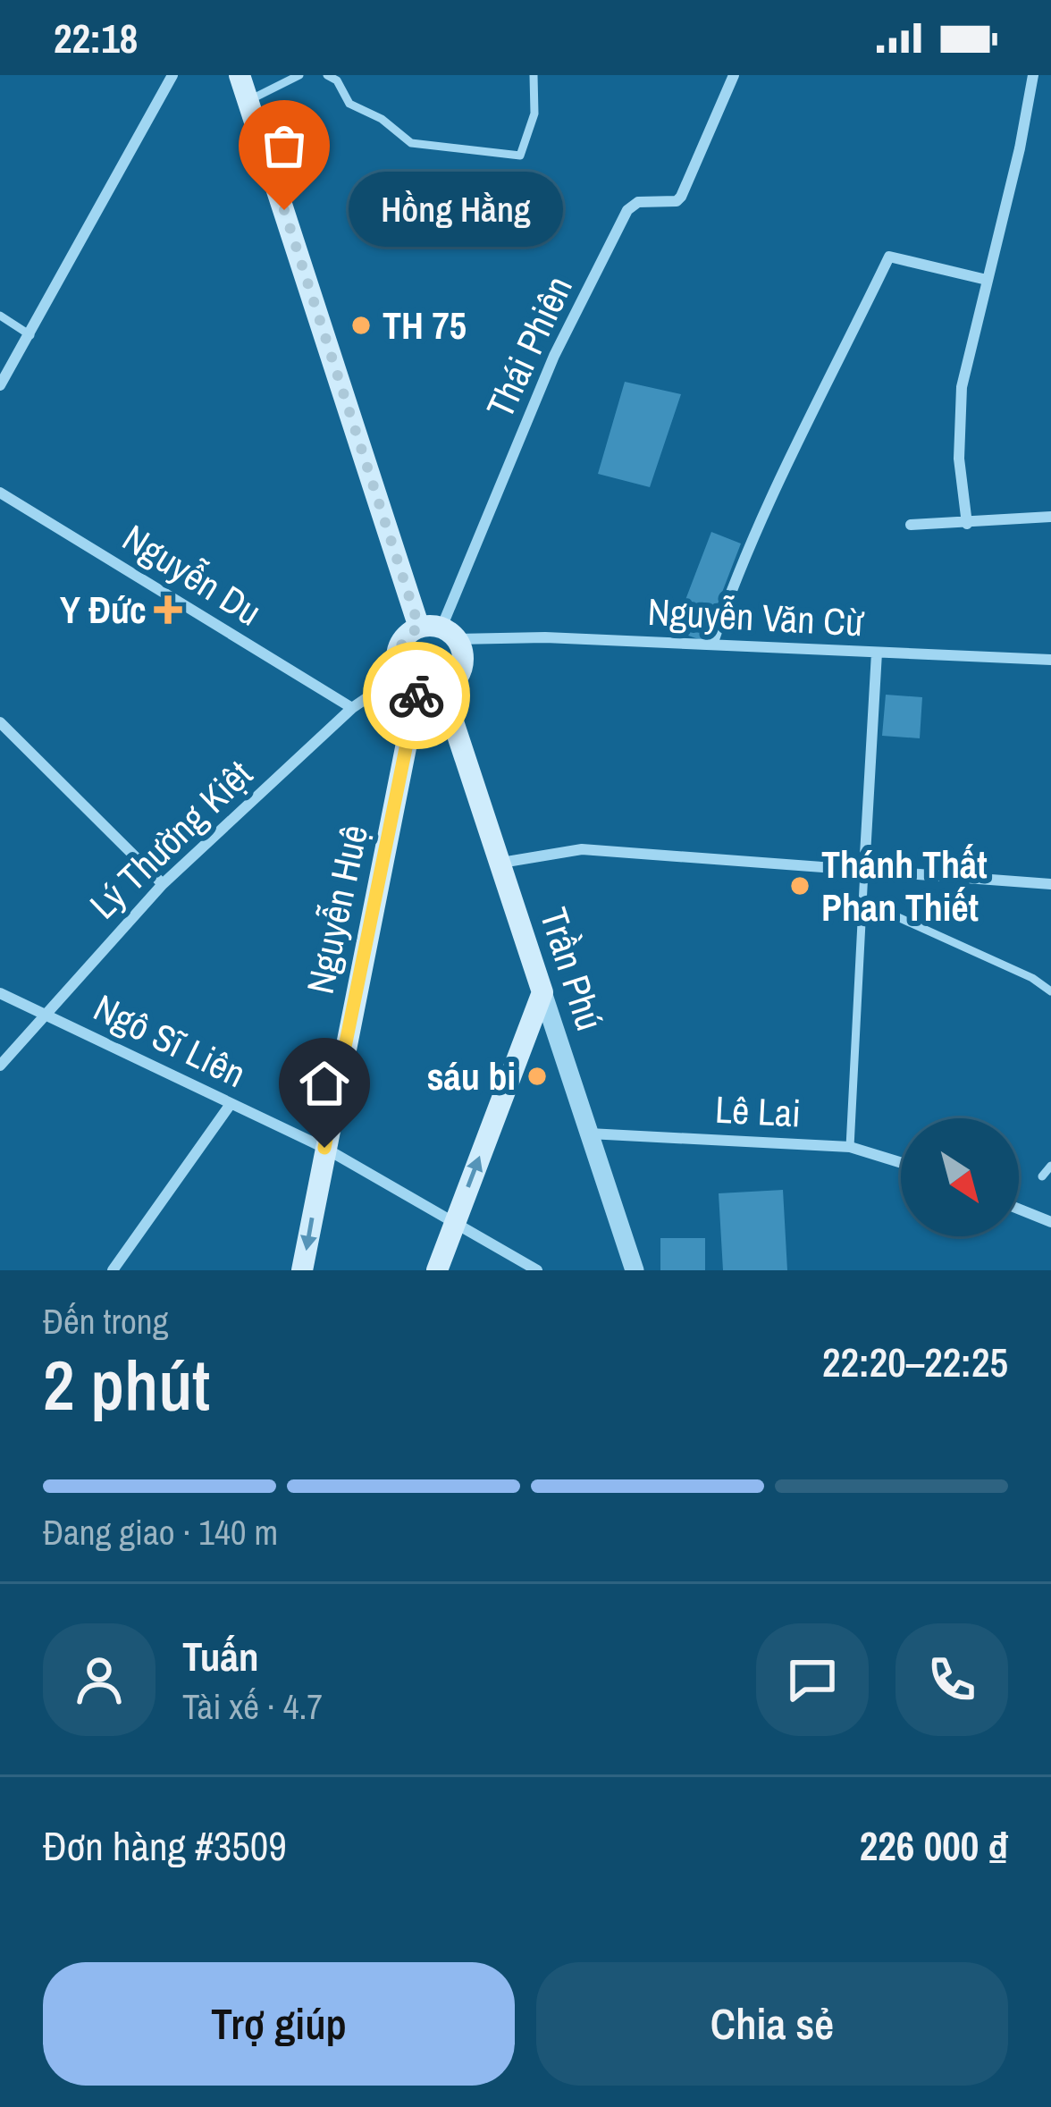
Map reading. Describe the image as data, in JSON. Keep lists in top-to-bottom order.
{
  "streets": {
    "main road": ["Nguyễn Huệ", "Trần Phú"],
    "street": [
      "Thái Phiên",
      "Nguyễn Du",
      "Nguyễn Văn Cừ",
      "Lý Thường Kiệt",
      "Ngô Sĩ Liên",
      "Lê Lai"
    ]
  },
  "crossings": [
    ["Thái Phiên", "Nguyễn Văn Cừ"],
    ["Thái Phiên", "Lý Thường Kiệt"],
    ["Thái Phiên", "Nguyễn Huệ"],
    ["Thái Phiên", "Trần Phú"],
    ["Nguyễn Du", "Lý Thường Kiệt"],
    ["Nguyễn Văn Cừ", "Lý Thường Kiệt"],
    ["Nguyễn Văn Cừ", "Nguyễn Huệ"],
    ["Nguyễn Văn Cừ", "Trần Phú"],
    ["Lý Thường Kiệt", "Nguyễn Huệ"],
    ["Lý Thường Kiệt", "Trần Phú"],
    ["Lý Thường Kiệt", "Ngô Sĩ Liên"],
    ["Nguyễn Huệ", "Trần Phú"],
    ["Nguyễn Huệ", "Ngô Sĩ Liên"],
    ["Trần Phú", "Lê Lai"]
  ],
  "places": {
    "other": [
      "Hồng Hằng",
      "TH 75",
      "Thánh Thất Phan Thiết",
      "sáu bi"
    ],
    "health": ["Y Đức"]
  },
  "north": "bottom right",
  "page": {
    "status": "22:18",
    "bubble": "Hồng Hằng",
    "heading": ["2 phút", "Đến trong", "22:20–22:25"],
    "panel": [
      "Tuấn",
      "Tài xế · 4.7",
      "Đơn hàng #3509",
      "226 000 ₫"
    ],
    "bar": "Đang giao · 140 m",
    "buttons": ["Trợ giúp", "Chia sẻ"]
  }
}
